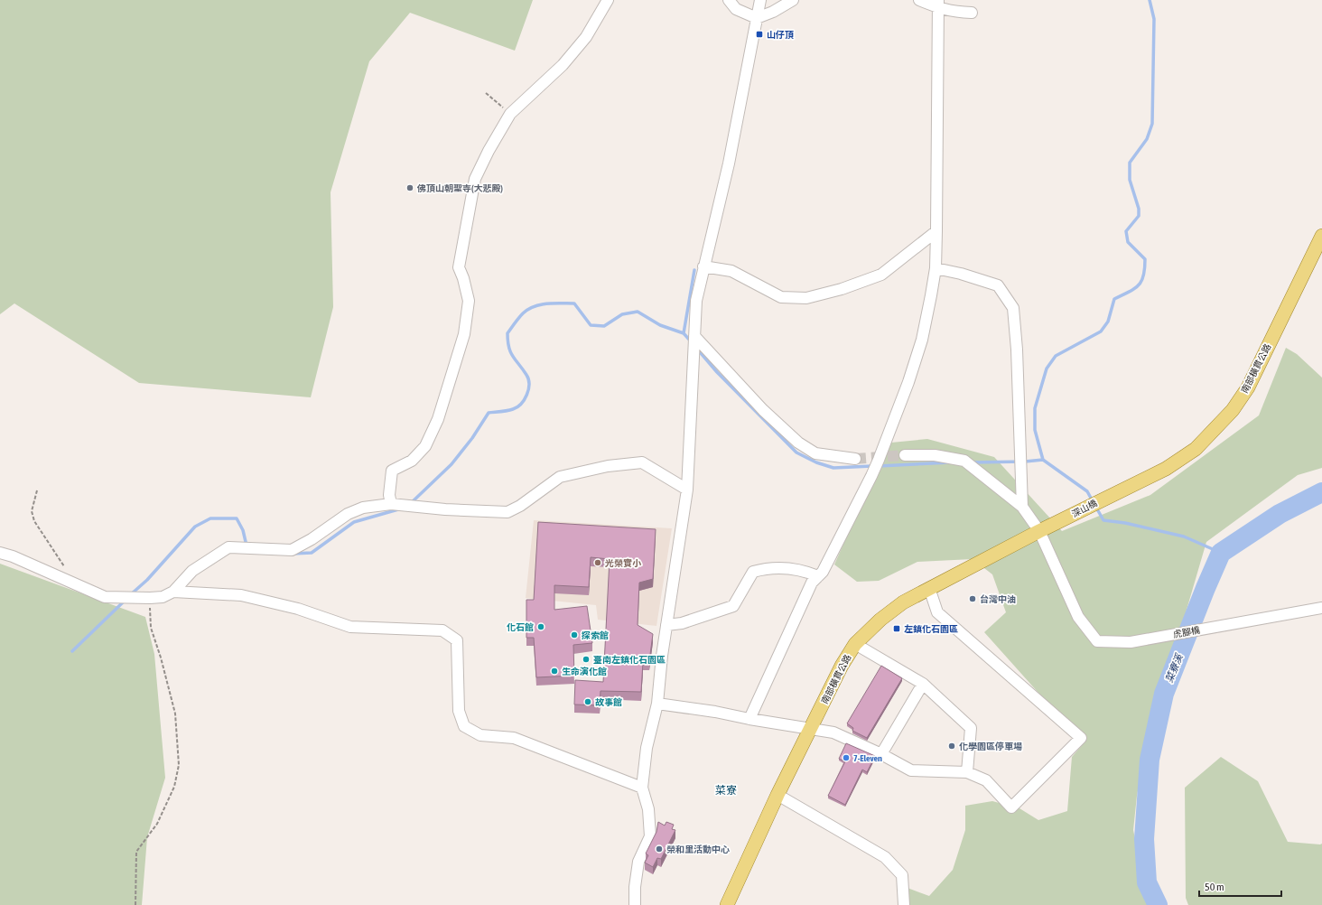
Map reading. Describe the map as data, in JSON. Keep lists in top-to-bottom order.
{
  "streets": {
    "main road": ["南部橫貫公路", "深山橋"],
    "lane": ["虎腳橋"]
  },
  "crossings": [
    ["南部橫貫公路", "深山橋"],
    ["南部橫貫公路", "虎腳橋"]
  ],
  "districts": ["菜寮"],
  "water": ["菜竂溪"],
  "places": {
    "transit": ["山仔頂", "左鎮化石園區"],
    "other": [
      "佛頂山朝聖寺(大悲殿)",
      "光榮實小",
      "台灣中油",
      "化石館",
      "探索館",
      "臺南左鎮化石園區",
      "生命演化館",
      "故事館",
      "化學園區停車場",
      "7-Eleven",
      "榮和里活動中心"
    ]
  },
  "scale_bar": "50 m"
}
